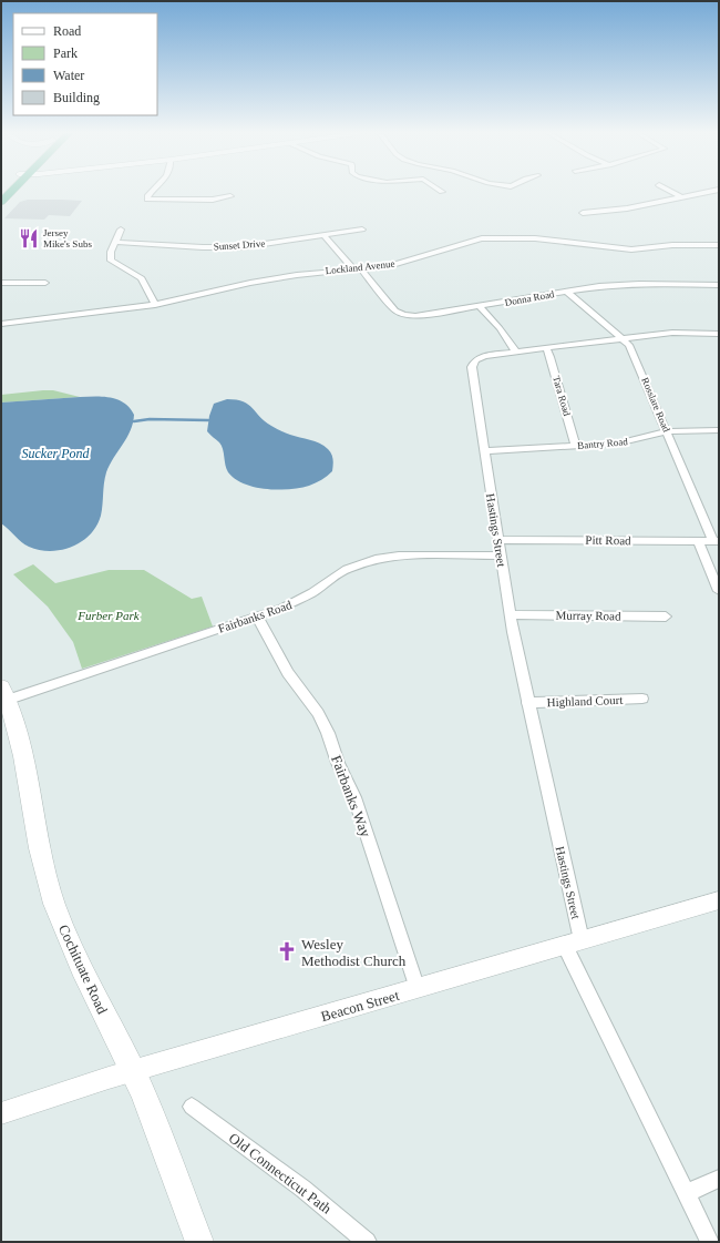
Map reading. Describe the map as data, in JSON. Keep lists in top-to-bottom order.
{
  "streets": {
    "main road": ["Cochituate Road"],
    "street": [
      "Sunset Drive",
      "Lockland Avenue",
      "Donna Road",
      "Tara Road",
      "Rosslare Road",
      "Bantry Road",
      "Hastings Street",
      "Pitt Road",
      "Murray Road",
      "Fairbanks Road",
      "Highland Court",
      "Fairbanks Way",
      "Beacon Street",
      "Old Connecticut Path"
    ]
  },
  "crossings": [
    ["Lockland Avenue", "Donna Road"],
    ["Donna Road", "Rosslare Road"],
    ["Tara Road", "Bantry Road"],
    ["Tara Road", "Hastings Street"],
    ["Rosslare Road", "Bantry Road"],
    ["Rosslare Road", "Hastings Street"],
    ["Rosslare Road", "Pitt Road"],
    ["Bantry Road", "Hastings Street"],
    ["Hastings Street", "Pitt Road"],
    ["Hastings Street", "Murray Road"],
    ["Hastings Street", "Fairbanks Road"],
    ["Hastings Street", "Highland Court"],
    ["Hastings Street", "Beacon Street"],
    ["Fairbanks Road", "Fairbanks Way"],
    ["Fairbanks Road", "Cochituate Road"],
    ["Fairbanks Way", "Beacon Street"],
    ["Cochituate Road", "Beacon Street"]
  ],
  "water": ["Sucker Pond"],
  "parks": ["Furber Park"],
  "places": {
    "restaurant": ["Jersey Mike's Subs"],
    "church": ["Wesley Methodist Church"]
  },
  "legend": [
    "Road",
    "Park",
    "Water",
    "Building"
  ]
}
